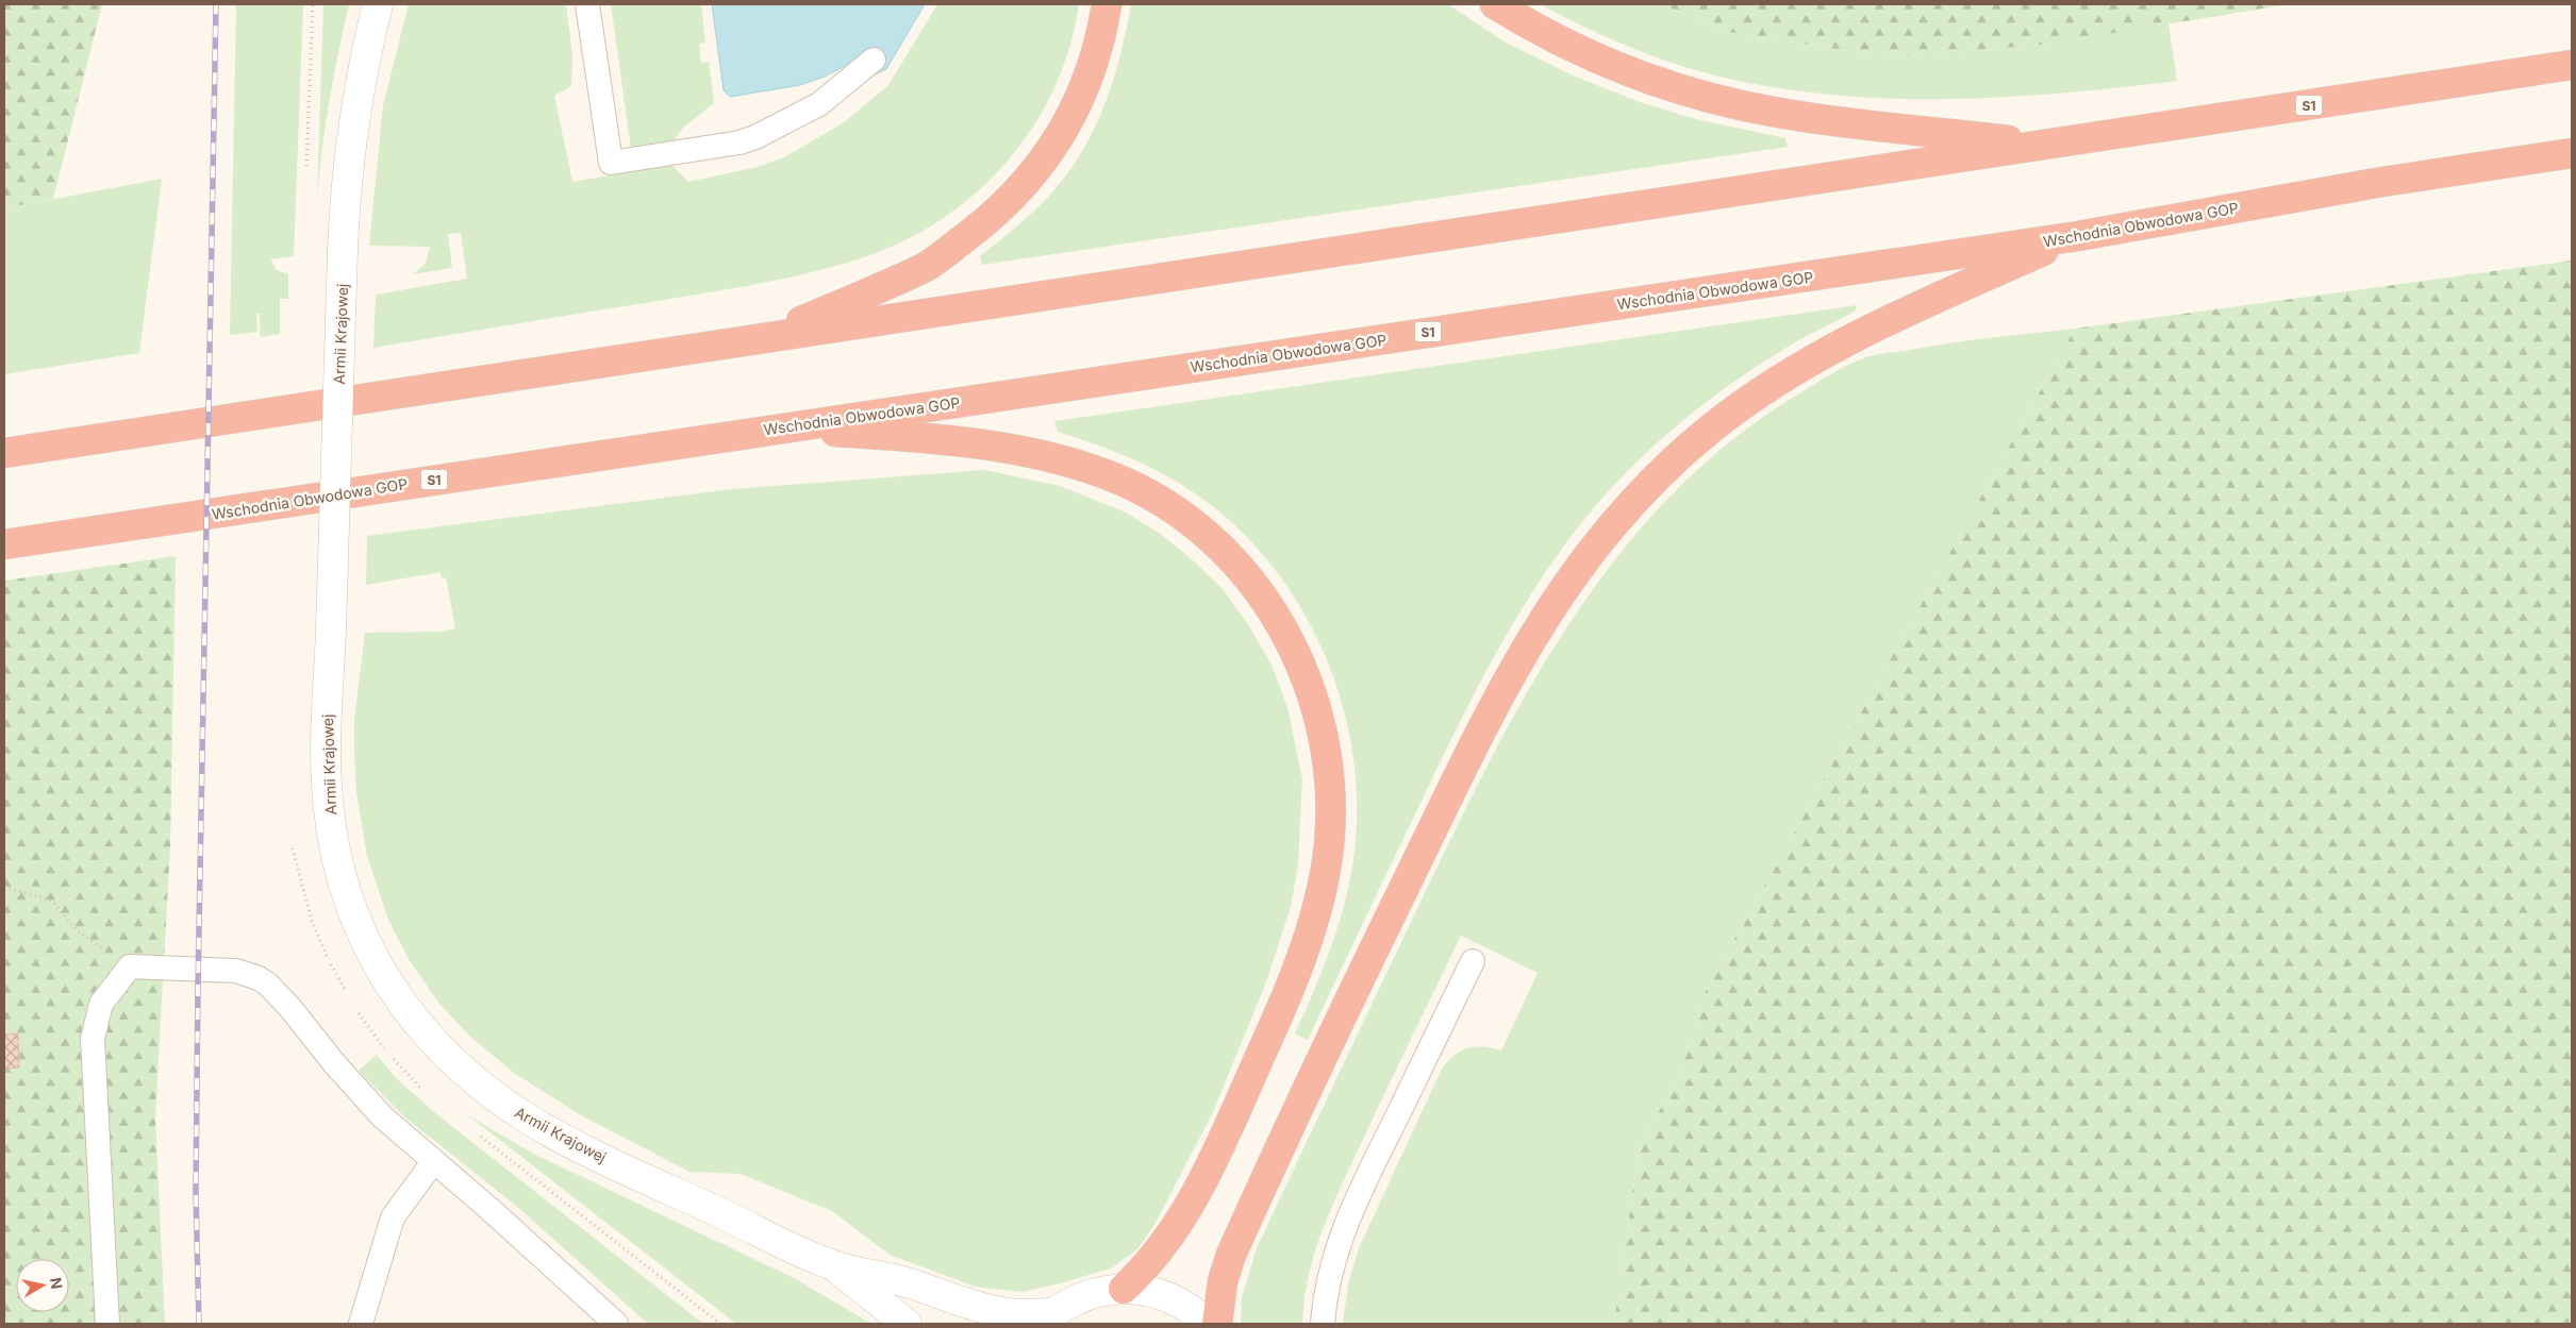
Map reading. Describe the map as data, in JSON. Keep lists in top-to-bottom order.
{
  "streets": {
    "highway": ["S1", "Wschodnia Obwodowa GOP"],
    "main road": ["Armii Krajowej"]
  },
  "north": "right"
}
